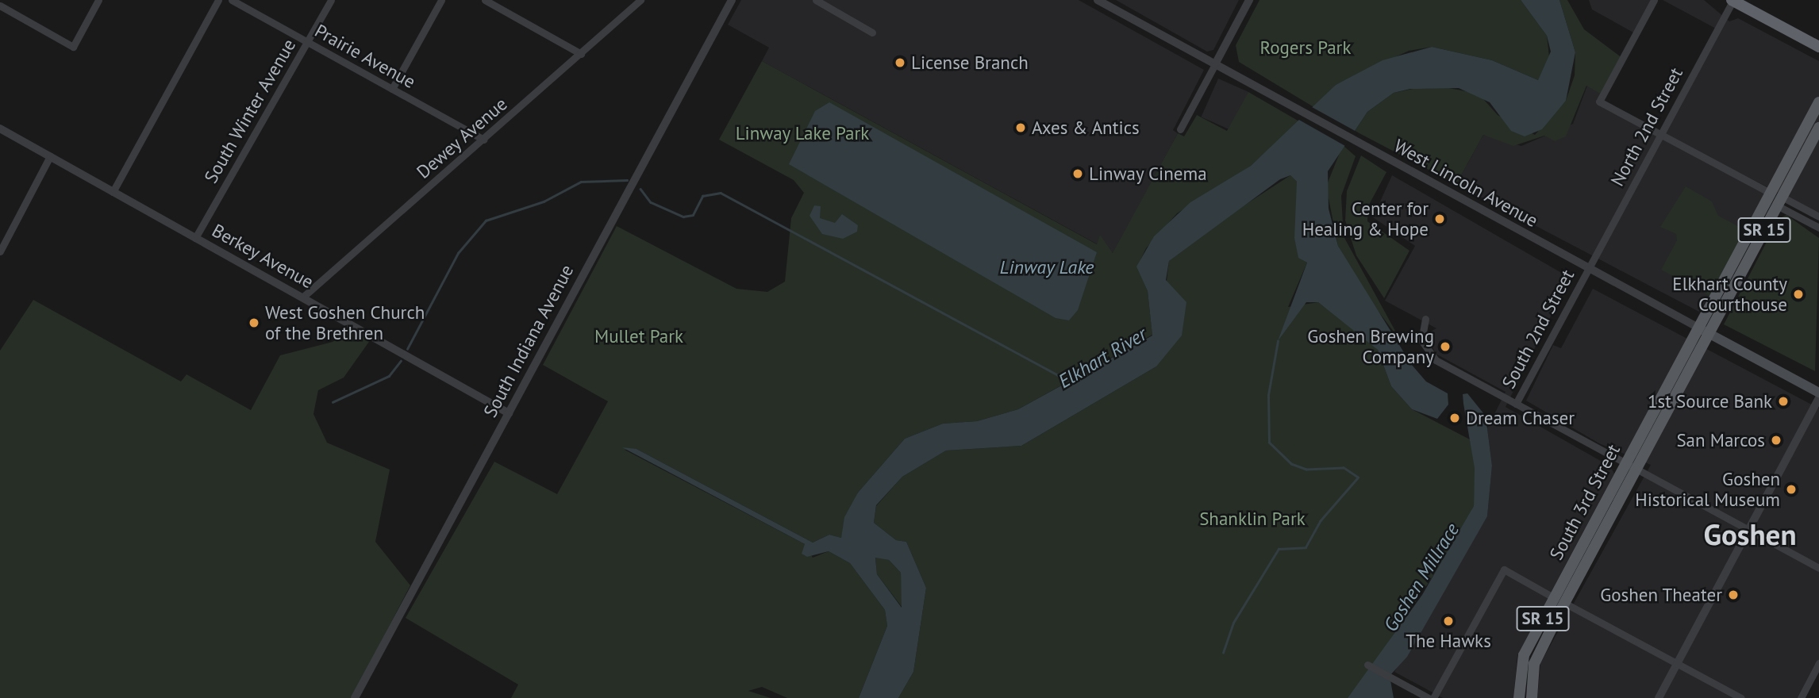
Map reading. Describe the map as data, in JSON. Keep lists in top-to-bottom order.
{
  "streets": {
    "main road": ["West Lincoln Avenue", "SR 15", "South 3rd Street"],
    "street": [
      "Prairie Avenue",
      "South Winter Avenue",
      "North 2nd Street",
      "Dewey Avenue",
      "Berkey Avenue",
      "South 2nd Street",
      "South Indiana Avenue"
    ]
  },
  "crossings": [
    ["Prairie Avenue", "South Winter Avenue"],
    ["Prairie Avenue", "Dewey Avenue"],
    ["South Winter Avenue", "Berkey Avenue"],
    ["North 2nd Street", "West Lincoln Avenue"],
    ["North 2nd Street", "South 2nd Street"],
    ["Dewey Avenue", "Berkey Avenue"],
    ["West Lincoln Avenue", "SR 15"],
    ["West Lincoln Avenue", "South 2nd Street"],
    ["West Lincoln Avenue", "South 3rd Street"],
    ["SR 15", "South 3rd Street"],
    ["Berkey Avenue", "South Indiana Avenue"]
  ],
  "districts": ["Goshen"],
  "water": ["Linway Lake", "Elkhart River", "Goshen Millrace"],
  "parks": [
    "Rogers Park",
    "Linway Lake Park",
    "Mullet Park",
    "Shanklin Park"
  ],
  "places": [
    "License Branch",
    "Axes & Antics",
    "Linway Cinema",
    "Center for Healing & Hope",
    "Elkhart County Courthouse",
    "West Goshen Church of the Brethren",
    "Goshen Brewing Company",
    "1st Source Bank",
    "Dream Chaser",
    "San Marcos",
    "Goshen Historical Museum",
    "Goshen Theater",
    "The Hawks"
  ]
}
